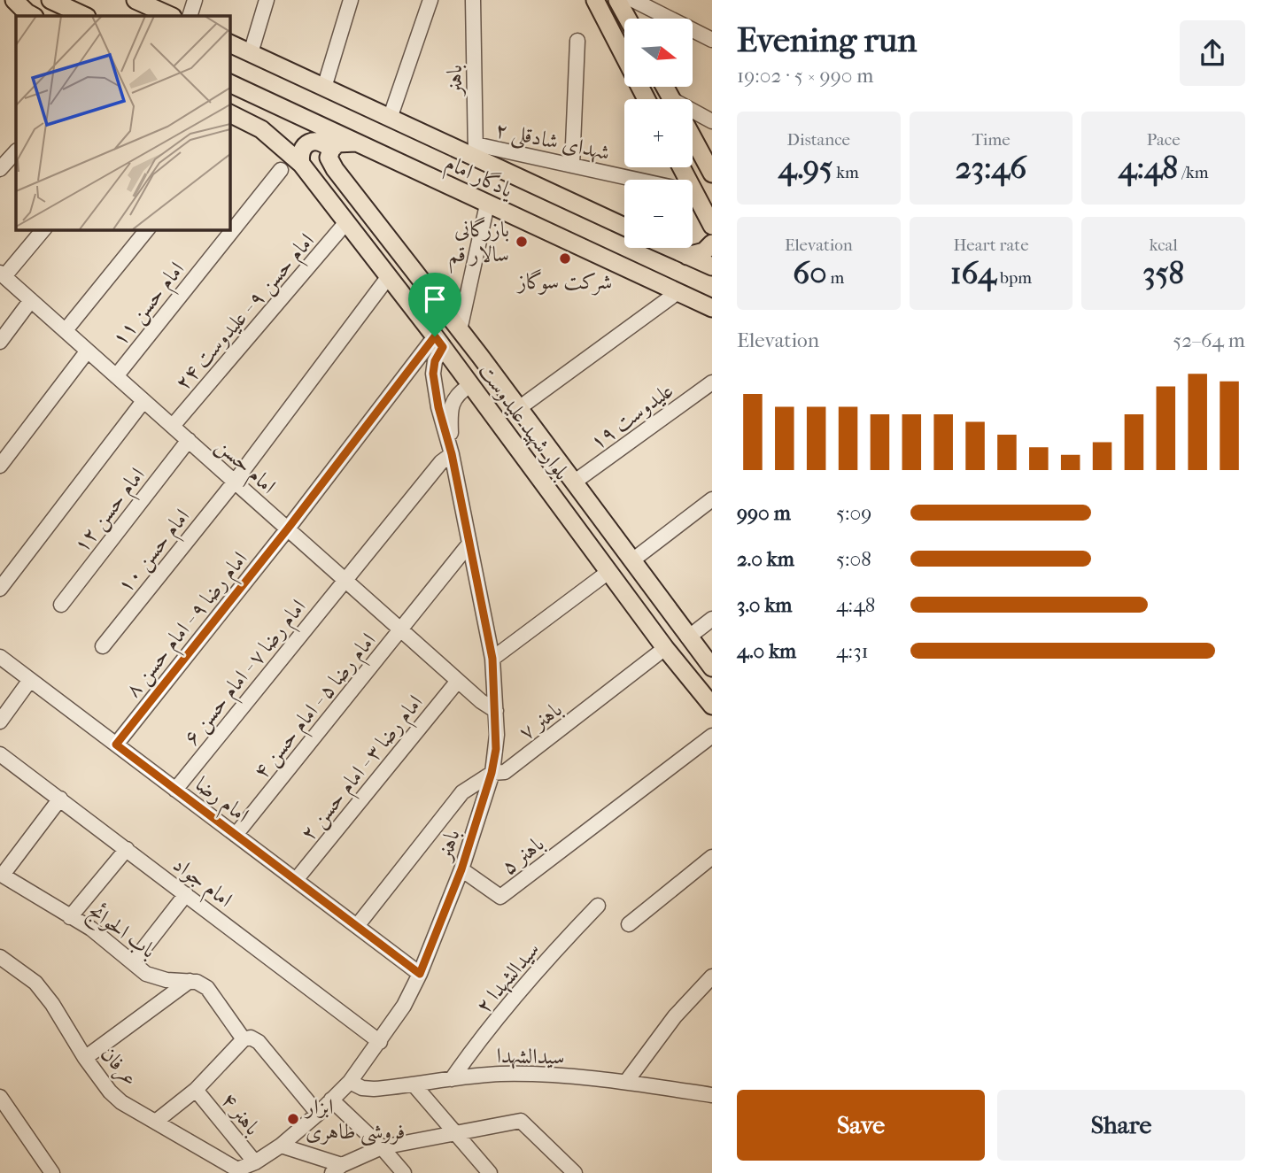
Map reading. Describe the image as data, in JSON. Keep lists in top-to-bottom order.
{
  "streets": {
    "main road": ["یادگار امام", "بلوار شهید علیدوست"],
    "street": [
      "باهنر",
      "شهدای شادقلی ۲",
      "امام حسن ۱۱",
      "امام حسن ۹ - علیدوست ۲۴",
      "علیدوست ۱۹",
      "امام حسن",
      "امام حسن ۱۲",
      "امام حسن ۱۰",
      "امام رضا ۹ - امام حسن ۸",
      "امام رضا ۷ - امام حسن ۶",
      "امام رضا ۵ - امام حسن ۴",
      "باهنر ۷",
      "امام رضا ۳ - امام حسن ۲",
      "امام رضا",
      "باهنر ۵",
      "امام جواد",
      "باب الحوائج",
      "سیدالشهدا ۲",
      "سیدالشهدا",
      "عرفان",
      "باهنر ۴"
    ]
  },
  "crossings": [
    ["باهنر", "شهدای شادقلی ۲"],
    ["باهنر", "یادگار امام"],
    ["باهنر", "بلوار شهید علیدوست"],
    ["باهنر", "امام حسن"],
    ["باهنر", "امام رضا ۹ - امام حسن ۸"],
    ["باهنر", "امام رضا ۷ - امام حسن ۶"],
    ["باهنر", "امام رضا ۵ - امام حسن ۴"],
    ["باهنر", "باهنر ۷"],
    ["باهنر", "امام رضا"],
    ["باهنر", "باهنر ۵"],
    ["باهنر", "امام جواد"],
    ["باهنر", "باب الحوائج"],
    ["باهنر", "سیدالشهدا"],
    ["باهنر", "عرفان"],
    ["باهنر", "باهنر ۴"],
    ["شهدای شادقلی ۲", "یادگار امام"],
    ["امام حسن ۱۱", "امام حسن"],
    ["امام حسن ۹ - علیدوست ۲۴", "بلوار شهید علیدوست"],
    ["امام حسن ۹ - علیدوست ۲۴", "امام حسن"],
    ["علیدوست ۱۹", "بلوار شهید علیدوست"],
    ["بلوار شهید علیدوست", "امام حسن ۱۰"],
    ["بلوار شهید علیدوست", "امام رضا ۹ - امام حسن ۸"],
    ["بلوار شهید علیدوست", "باهنر ۷"],
    ["امام حسن", "امام حسن ۱۲"],
    ["امام حسن", "امام حسن ۱۰"],
    ["امام حسن", "امام رضا ۹ - امام حسن ۸"],
    ["امام حسن", "امام رضا ۷ - امام حسن ۶"],
    ["امام حسن", "امام رضا ۵ - امام حسن ۴"],
    ["امام حسن", "امام رضا ۳ - امام حسن ۲"],
    ["امام رضا ۹ - امام حسن ۸", "امام رضا"],
    ["امام رضا ۷ - امام حسن ۶", "امام رضا"],
    ["امام رضا ۵ - امام حسن ۴", "امام رضا"],
    ["باهنر ۷", "امام رضا"],
    ["امام رضا ۳ - امام حسن ۲", "امام رضا"],
    ["سیدالشهدا ۲", "سیدالشهدا"]
  ],
  "places": ["بازرگانی سالار قم", "شرکت سوگاز", "ابزار فروشی طاهری"],
  "north": "right",
  "page": {
    "heading": ["Evening run", "19:02 · 5 × 990 m"],
    "map_buttons": ["+", "−"],
    "stats": [
      ["Distance", "4.95 km"],
      ["Time", "23:46"],
      ["Pace", "4:48 /km"],
      ["Elevation", "60 m"],
      ["Heart rate", "164 bpm"],
      ["kcal", "358"]
    ],
    "chart": ["Elevation", "52–64 m"],
    "list": [
      {
        "name": "990 m",
        "note": "5:09"
      },
      {
        "name": "2.0 km",
        "note": "5:08"
      },
      {
        "name": "3.0 km",
        "note": "4:48"
      },
      {
        "name": "4.0 km",
        "note": "4:31"
      }
    ],
    "buttons": ["Save", "Share"]
  }
}
